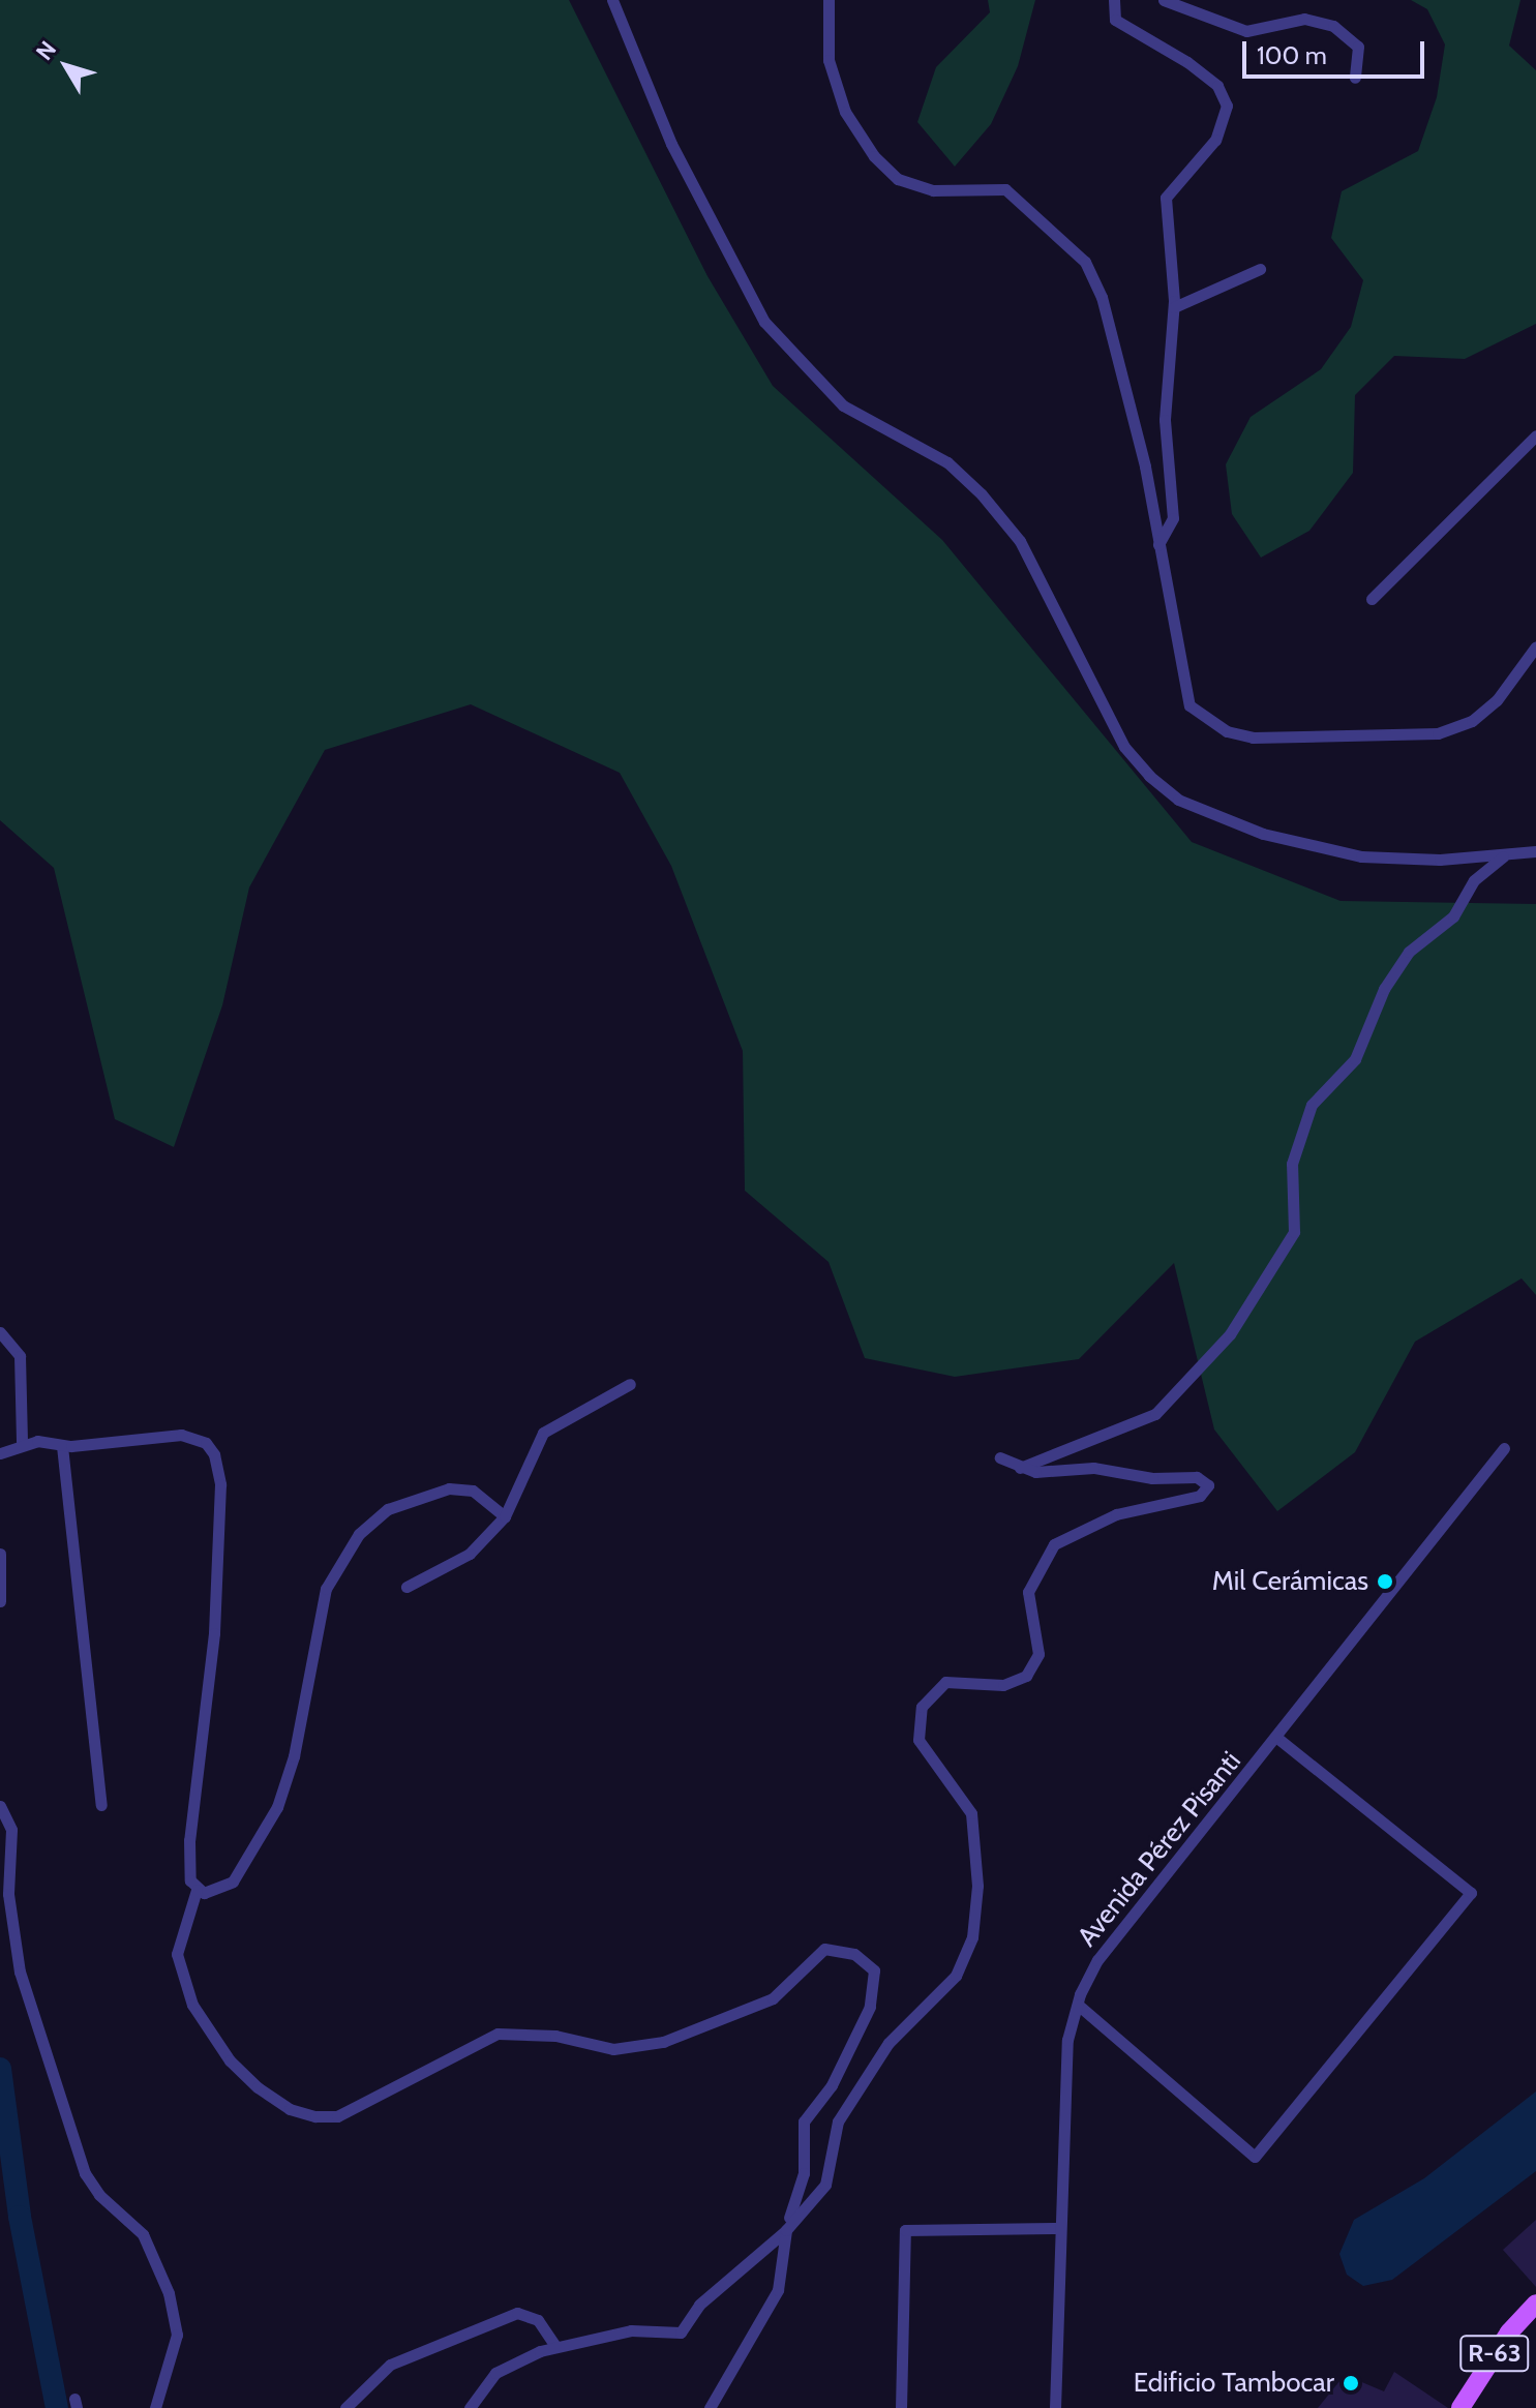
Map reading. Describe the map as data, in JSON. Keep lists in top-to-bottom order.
{
  "streets": {
    "main road": ["R-63"],
    "street": ["Avenida Pérez Pisanti"]
  },
  "places": ["Mil Cerámicas", "Edificio Tambocar"],
  "scale_bar": "100 m",
  "north": "top left"
}
